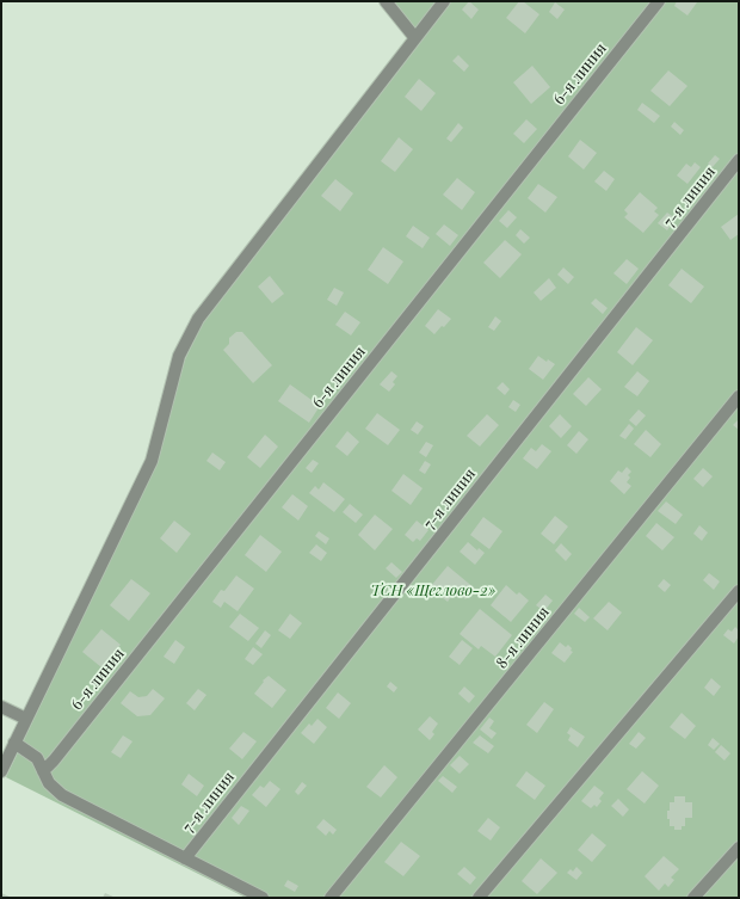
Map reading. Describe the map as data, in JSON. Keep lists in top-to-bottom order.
{
  "streets": {
    "street": ["6-я линия", "7-я линия", "8-я линия"]
  },
  "parks": ["ТСН «Щеглово-2»"]
}
